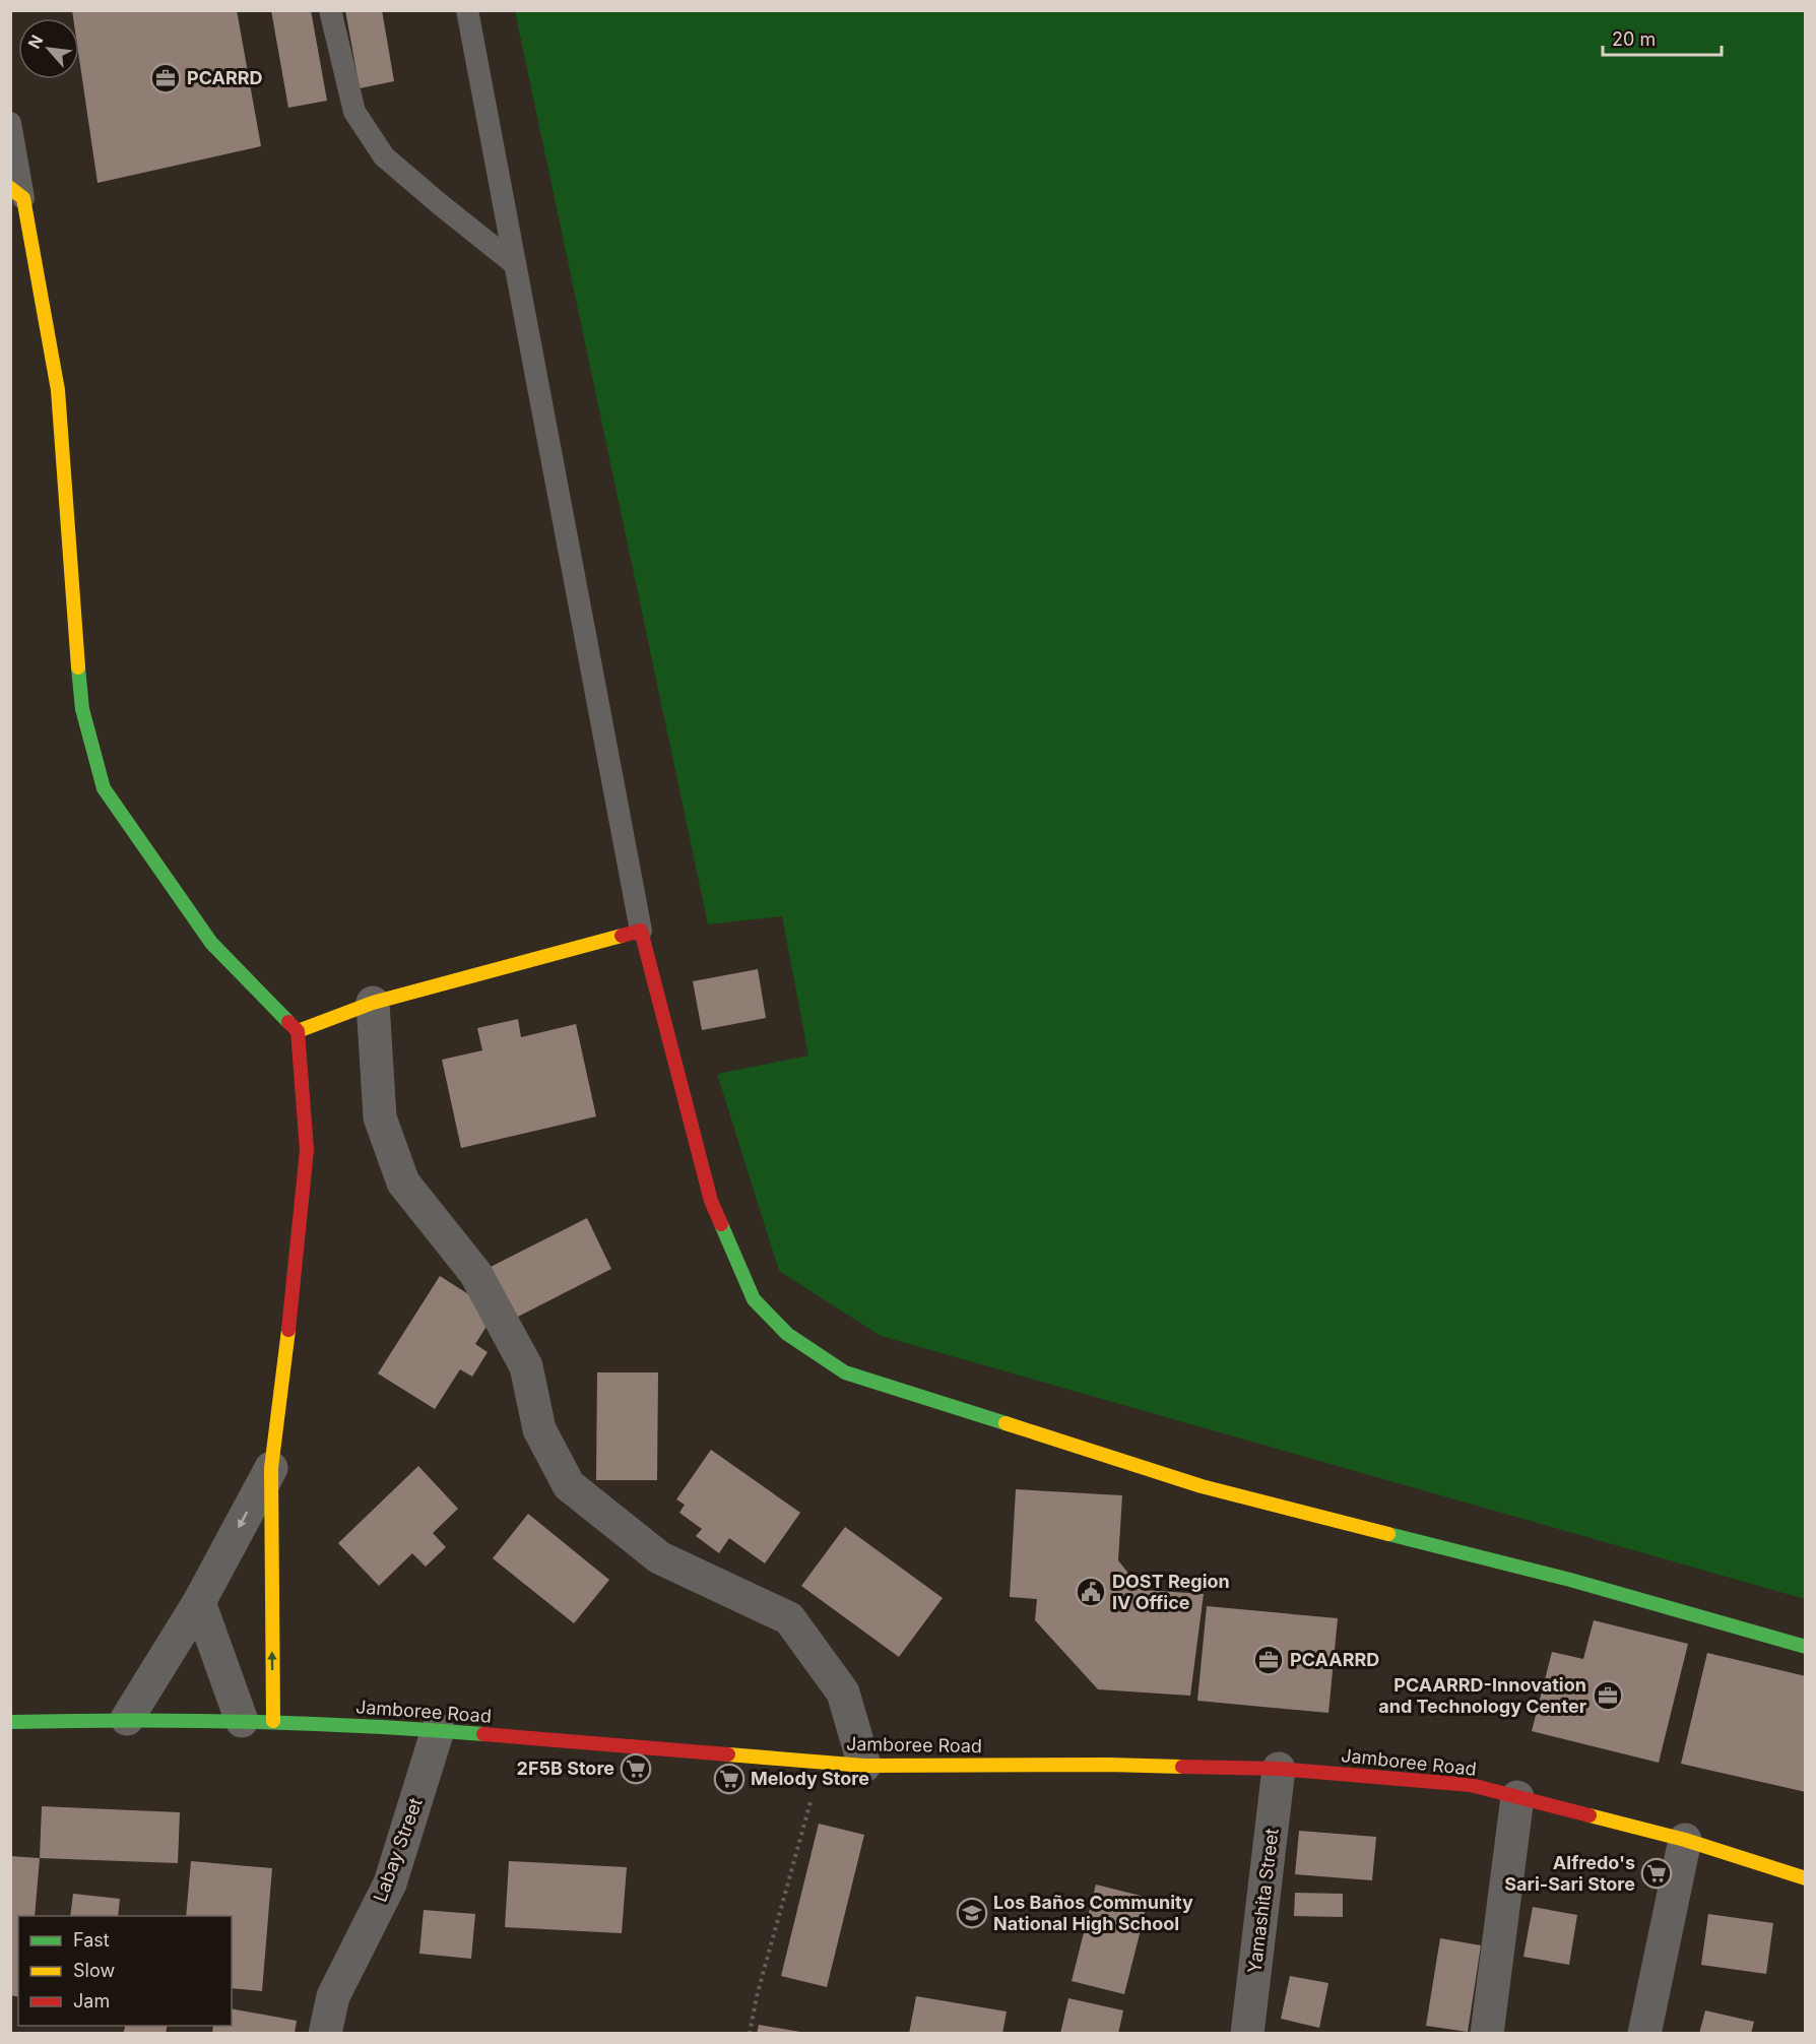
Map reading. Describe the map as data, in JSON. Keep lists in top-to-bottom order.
{
  "streets": {
    "street": ["Jamboree Road", "Labay Street", "Yamashita Street"]
  },
  "crossings": [
    ["Jamboree Road", "Labay Street"],
    ["Jamboree Road", "Yamashita Street"]
  ],
  "places": {
    "office": ["PCARRD", "PCAARRD", "PCAARRD-Innovation and Technology Center"],
    "public building": ["DOST Region IV Office"],
    "supermarket": ["2F5B Store", "Melody Store", "Alfredo's Sari-Sari Store"],
    "school or university": ["Los Baños Community National High School"]
  },
  "legend": ["Fast", "Slow", "Jam"],
  "scale_bar": "20 m",
  "north": "top left"
}
